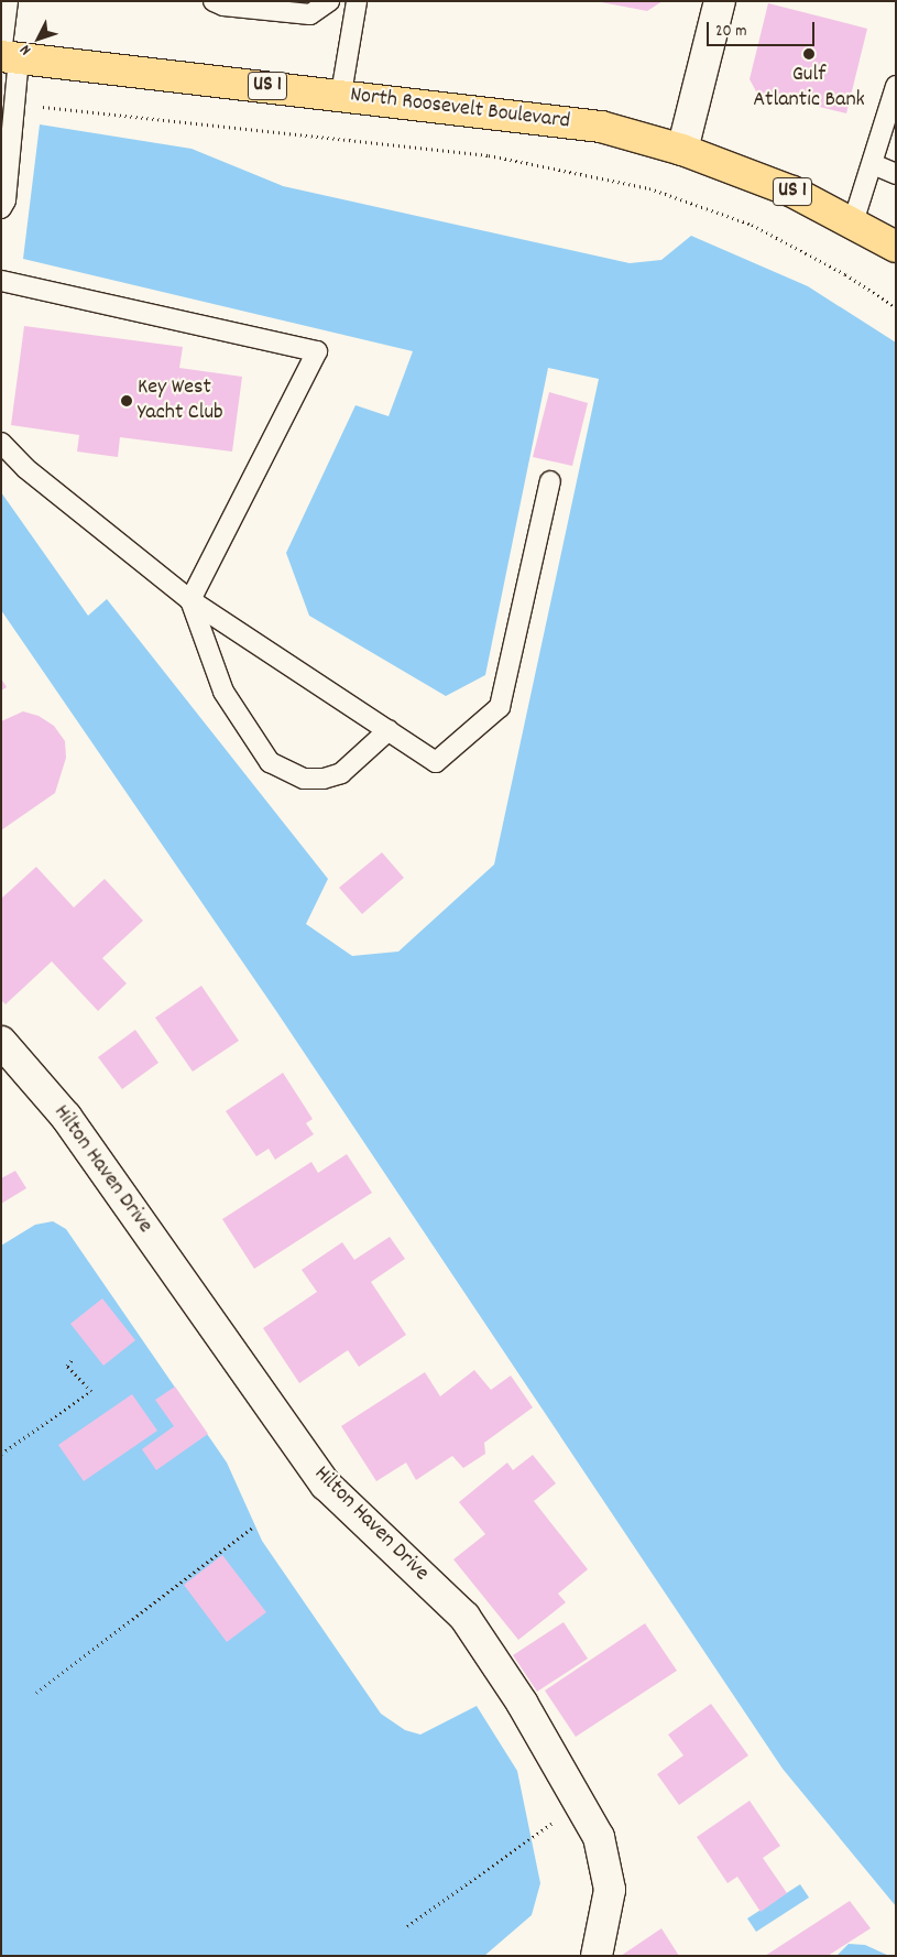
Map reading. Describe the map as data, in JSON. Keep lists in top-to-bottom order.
{
  "streets": {
    "main road": ["US 1", "North Roosevelt Boulevard"],
    "street": ["Hilton Haven Drive"]
  },
  "places": ["Gulf Atlantic Bank", "Key West Yacht Club"],
  "scale_bar": "20 m",
  "north": "bottom left"
}
